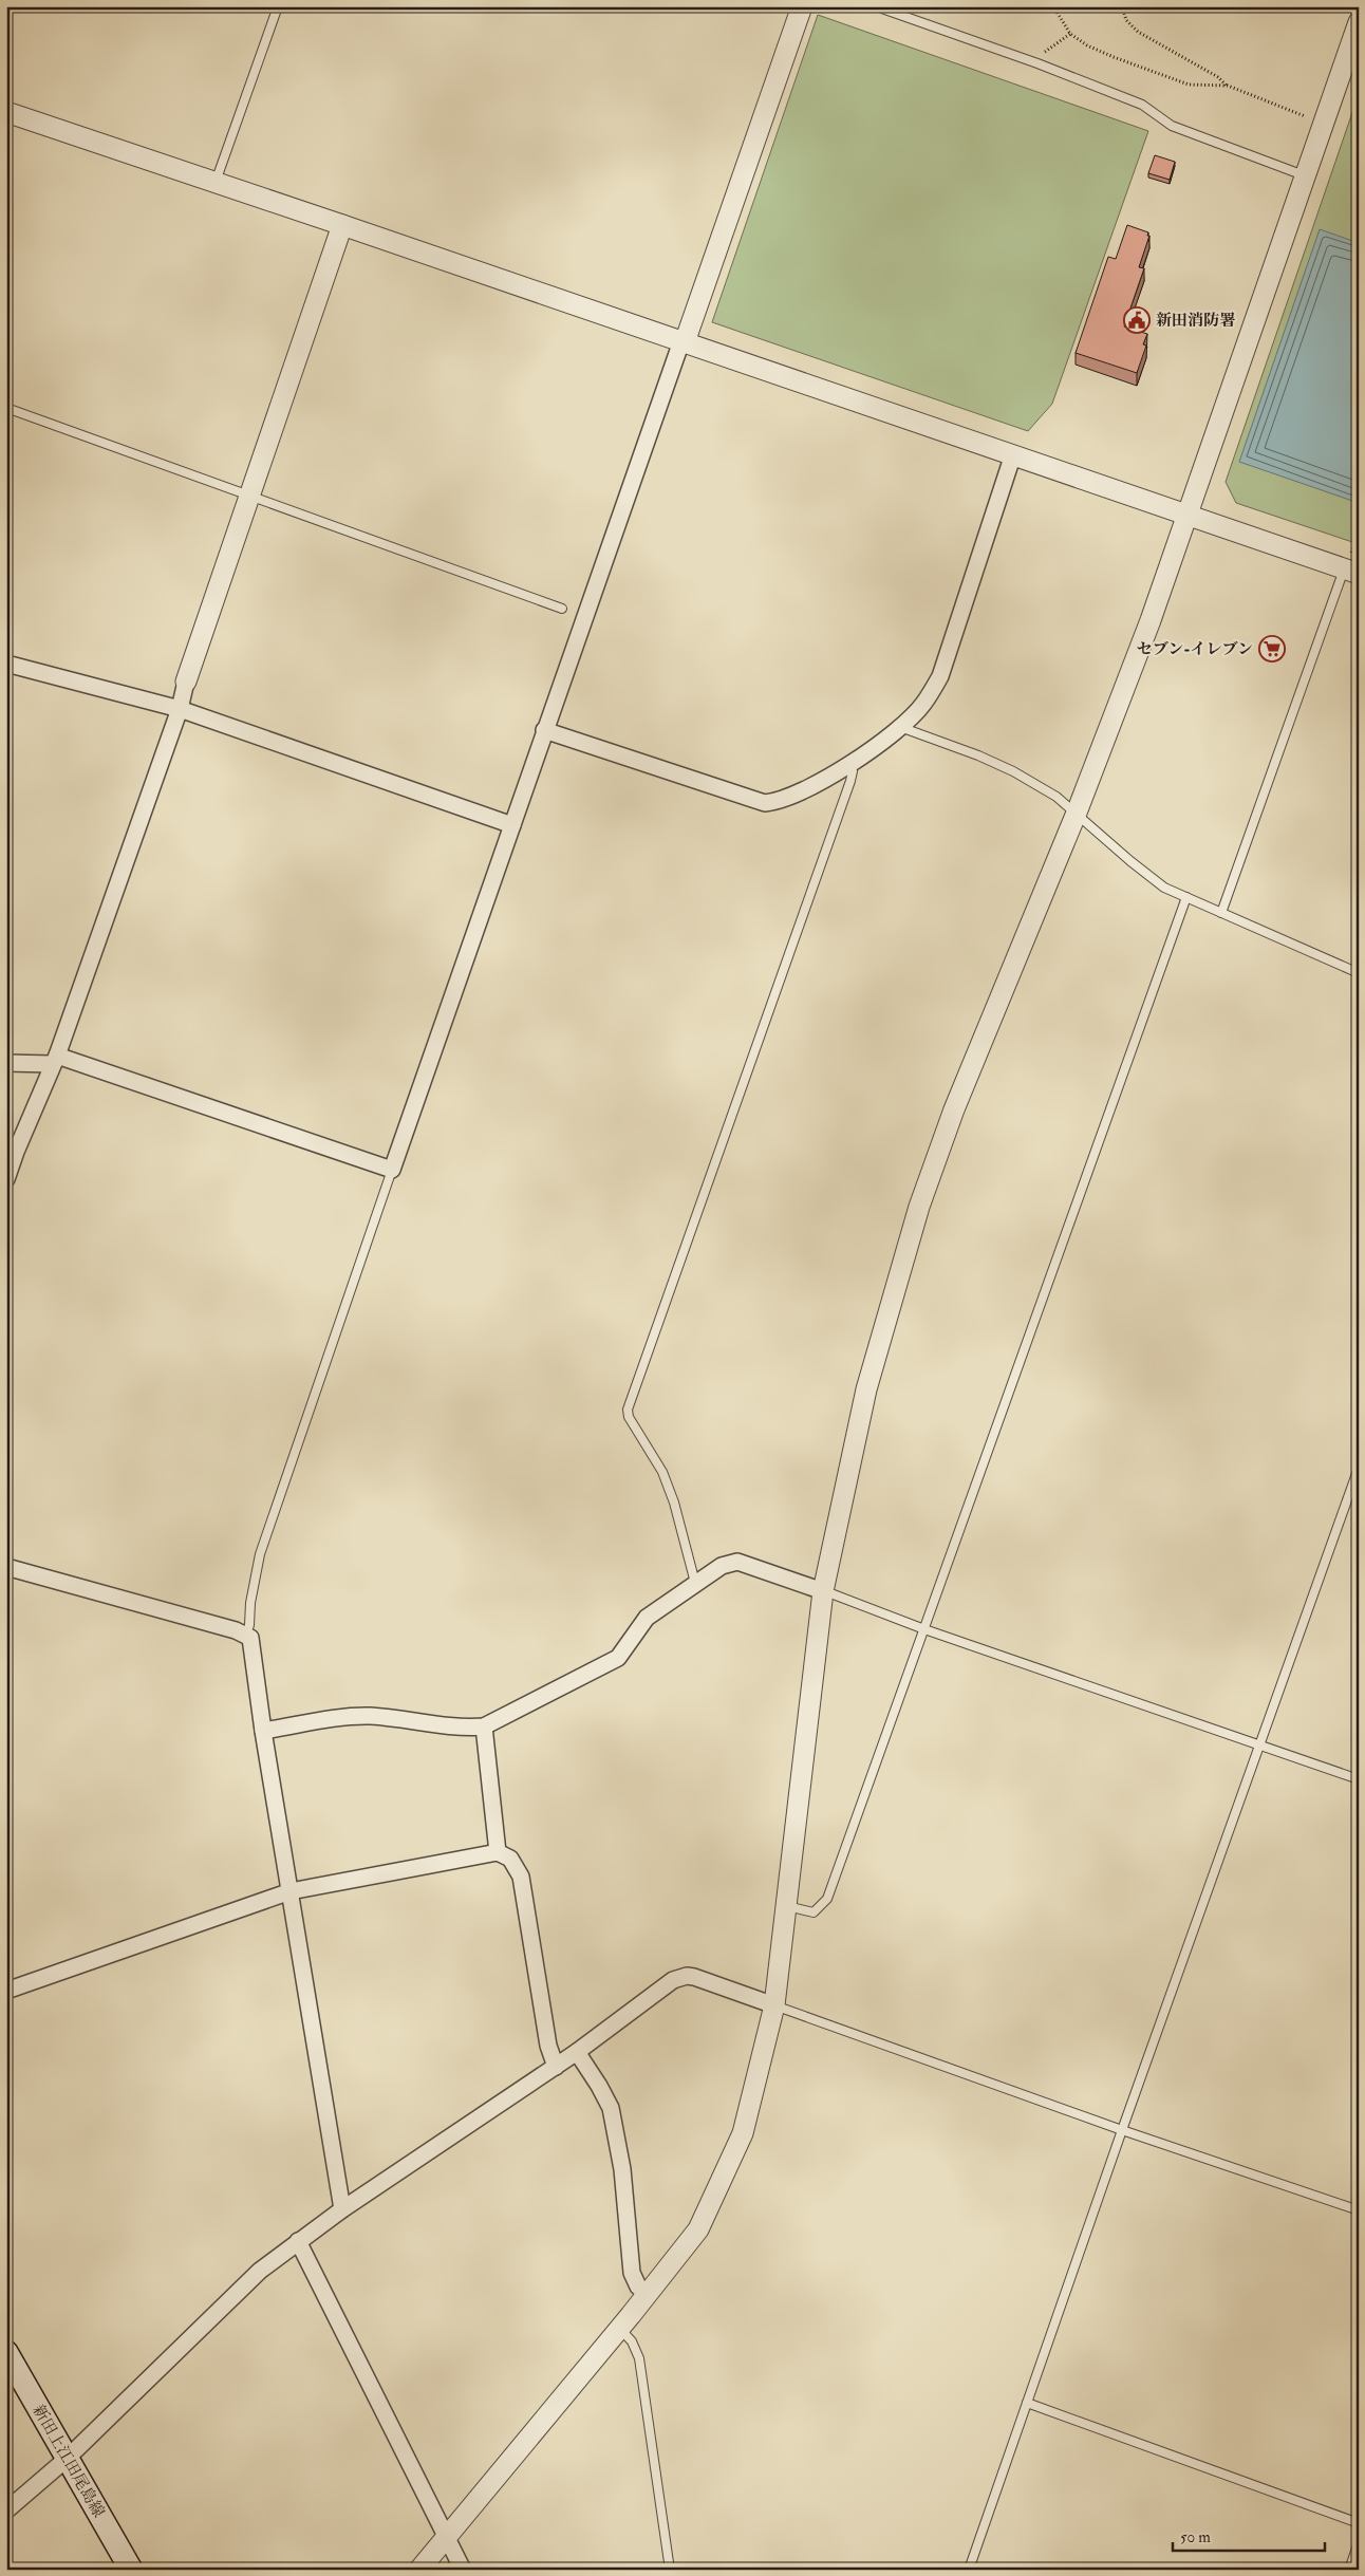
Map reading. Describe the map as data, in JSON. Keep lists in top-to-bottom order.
{
  "streets": {
    "main road": ["新田上江田尾島線"]
  },
  "places": {
    "public building": ["新田消防署"],
    "supermarket": ["セブン-イレブン"]
  },
  "scale_bar": "50 m"
}
